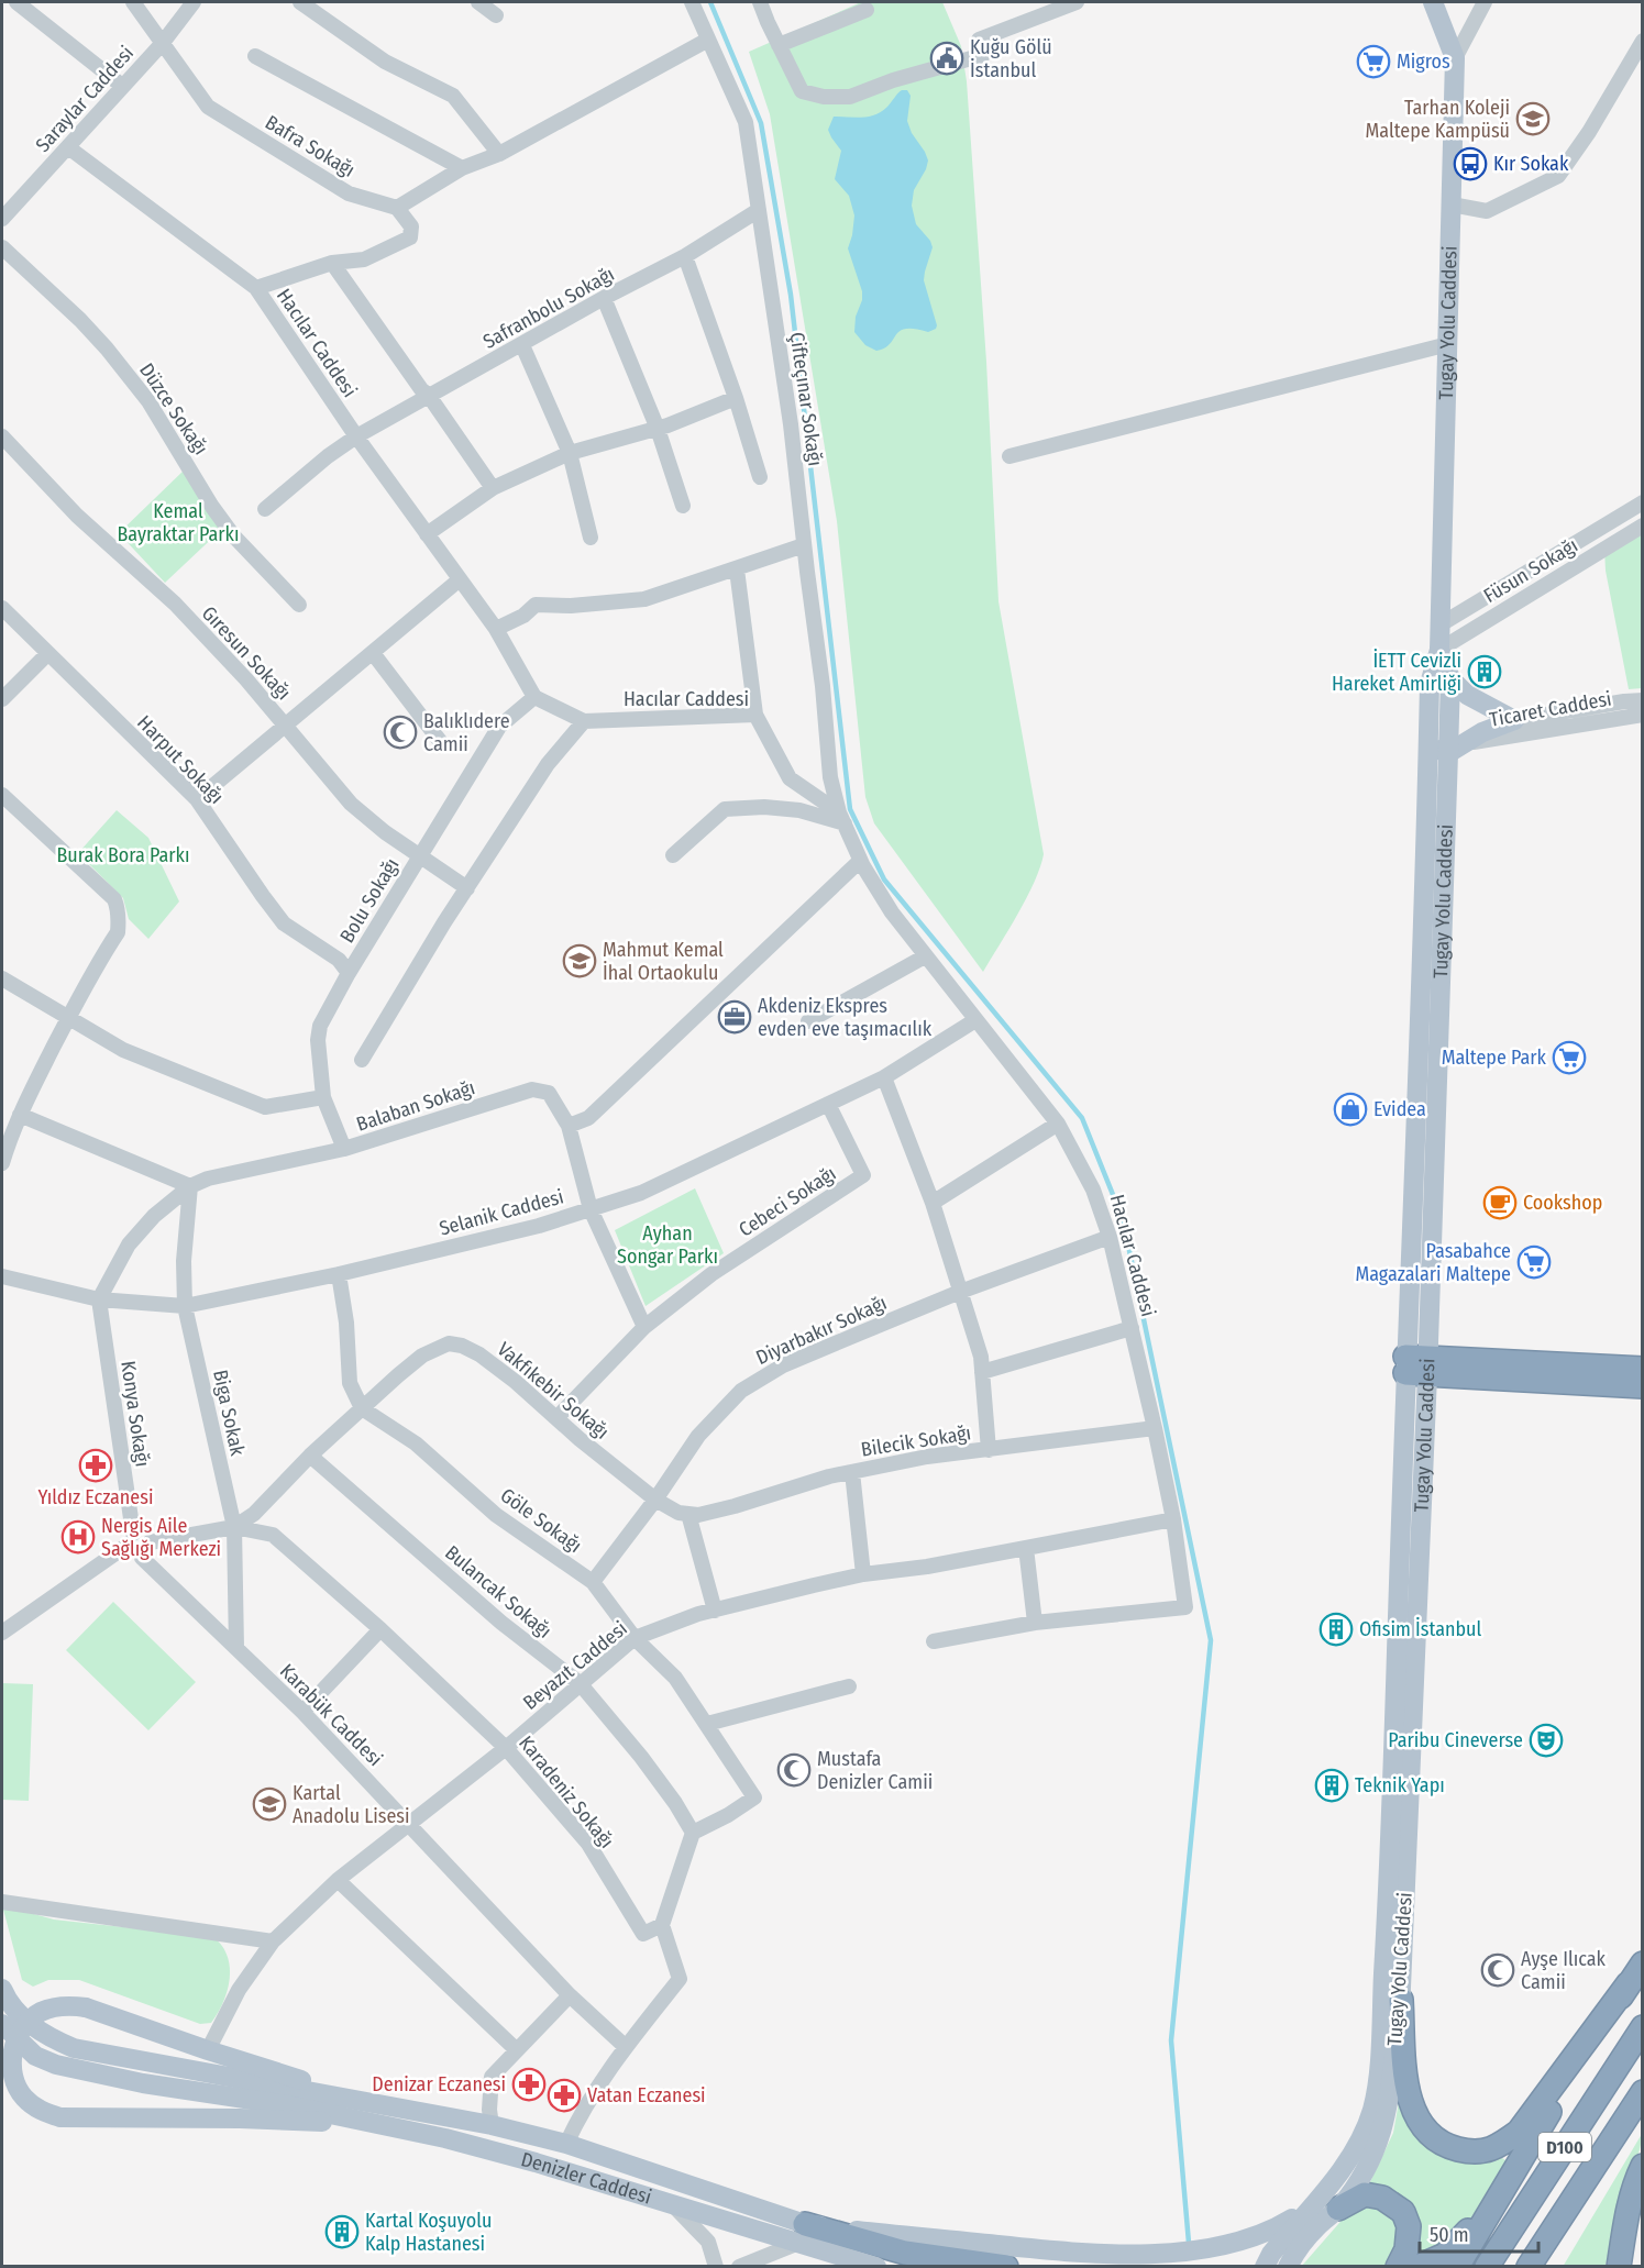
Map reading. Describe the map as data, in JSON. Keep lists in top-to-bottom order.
{
  "streets": {
    "highway": ["D100"],
    "main road": ["Tugay Yolu Caddesi", "Denizler Caddesi"],
    "street": [
      "Saraylar Caddesi",
      "Bafra Sokağı",
      "Safranbolu Sokağı",
      "Hacılar Caddesi",
      "Çifteçınar Sokağı",
      "Düzce Sokağı",
      "Füsun Sokağı",
      "Gıresun Sokağı",
      "Ticaret Caddesi",
      "Harput Sokağı",
      "Bolu Sokağı",
      "Balaban Sokağı",
      "Cebeci Sokağı",
      "Selanik Caddesi",
      "Diyarbakır Sokağı",
      "Vakfıkebir Sokağı",
      "Biga Sokak",
      "Konya Sokağı",
      "Bilecik Sokağı",
      "Göle Sokağı",
      "Bulancak Sokağı",
      "Beyazıt Caddesi",
      "Karabük Caddesi",
      "Karadeniz Sokağı"
    ]
  },
  "crossings": [
    ["Saraylar Caddesi", "Bafra Sokağı"],
    ["Saraylar Caddesi", "Hacılar Caddesi"],
    ["Safranbolu Sokağı", "Hacılar Caddesi"],
    ["Safranbolu Sokağı", "Çifteçınar Sokağı"],
    ["Tugay Yolu Caddesi", "Füsun Sokağı"],
    ["Tugay Yolu Caddesi", "Ticaret Caddesi"],
    ["Hacılar Caddesi", "Çifteçınar Sokağı"],
    ["Hacılar Caddesi", "Bolu Sokağı"],
    ["Hacılar Caddesi", "Selanik Caddesi"],
    ["Hacılar Caddesi", "Diyarbakır Sokağı"],
    ["Hacılar Caddesi", "Bilecik Sokağı"],
    ["Hacılar Caddesi", "Beyazıt Caddesi"],
    ["Gıresun Sokağı", "Bolu Sokağı"],
    ["Harput Sokağı", "Bolu Sokağı"],
    ["Bolu Sokağı", "Balaban Sokağı"],
    ["Balaban Sokağı", "Cebeci Sokağı"],
    ["Balaban Sokağı", "Selanik Caddesi"],
    ["Balaban Sokağı", "Biga Sokak"],
    ["Balaban Sokağı", "Konya Sokağı"],
    ["Cebeci Sokağı", "Selanik Caddesi"],
    ["Cebeci Sokağı", "Vakfıkebir Sokağı"],
    ["Selanik Caddesi", "Biga Sokak"],
    ["Selanik Caddesi", "Konya Sokağı"],
    ["Diyarbakır Sokağı", "Vakfıkebir Sokağı"],
    ["Diyarbakır Sokağı", "Göle Sokağı"],
    ["Vakfıkebir Sokağı", "Biga Sokak"],
    ["Vakfıkebir Sokağı", "Konya Sokağı"],
    ["Vakfıkebir Sokağı", "Bilecik Sokağı"],
    ["Vakfıkebir Sokağı", "Göle Sokağı"],
    ["Vakfıkebir Sokağı", "Bulancak Sokağı"],
    ["Vakfıkebir Sokağı", "Karabük Caddesi"],
    ["Vakfıkebir Sokağı", "Karadeniz Sokağı"],
    ["Biga Sokak", "Karabük Caddesi"],
    ["Biga Sokak", "Karadeniz Sokağı"],
    ["Konya Sokağı", "Karabük Caddesi"],
    ["Göle Sokağı", "Bulancak Sokağı"],
    ["Göle Sokağı", "Beyazıt Caddesi"],
    ["Bulancak Sokağı", "Beyazıt Caddesi"],
    ["Beyazıt Caddesi", "Karabük Caddesi"],
    ["Beyazıt Caddesi", "Karadeniz Sokağı"],
    ["Beyazıt Caddesi", "Denizler Caddesi"]
  ],
  "parks": ["Kemal Bayraktar Parkı", "Burak Bora Parkı", "Ayhan Songar Parkı"],
  "places": {
    "public building": ["Kuğu Gölü İstanbul"],
    "supermarket": ["Migros", "Maltepe Park", "Pasabahce Magazalari Maltepe"],
    "school or university": ["Tarhan Koleji Maltepe Kampüsü", "Mahmut Kemal İhal Ortaokulu", "Kartal Anadolu Lisesi"],
    "bus stop": ["Kır Sokak"],
    "building": [
      "İETT Cevizli Hareket Amirliği",
      "Ofisim İstanbul",
      "Teknik Yapı",
      "Kartal Koşuyolu Kalp Hastanesi"
    ],
    "mosque": ["Balıklıdere Camii", "Mustafa Denizler Camii", "Ayşe Ilıcak Camii"],
    "office": ["Akdeniz Ekspres evden eve taşımacılık"],
    "shop": ["Evidea"],
    "cafe": ["Cookshop"],
    "pharmacy": ["Yıldız Eczanesi", "Denizar Eczanesi", "Vatan Eczanesi"],
    "hospital": ["Nergis Aile Sağlığı Merkezi"],
    "theatre": ["Paribu Cineverse"]
  },
  "scale_bar": "50 m"
}
